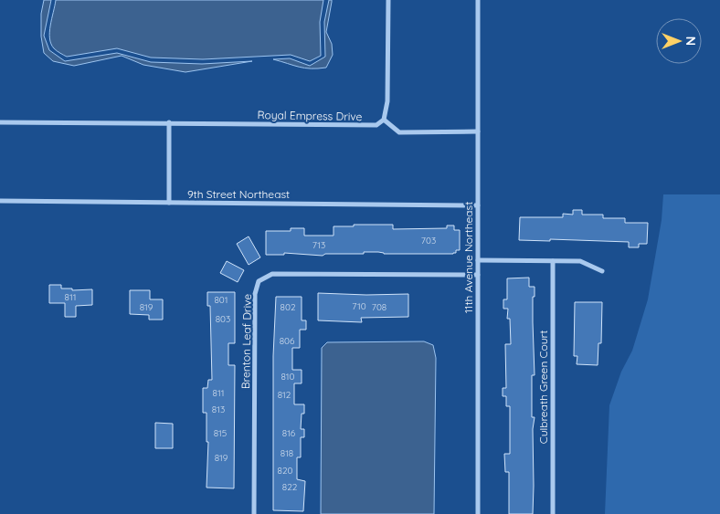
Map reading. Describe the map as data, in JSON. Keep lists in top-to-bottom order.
{
  "streets": {
    "street": [
      "Royal Empress Drive",
      "9th Street Northeast",
      "11th Avenue Northeast",
      "Brenton Leaf Drive",
      "Culbreath Green Court"
    ]
  },
  "crossings": [
    ["9th Street Northeast", "11th Avenue Northeast"],
    ["11th Avenue Northeast", "Brenton Leaf Drive"]
  ],
  "house_numbers": [
    "703",
    "713",
    "811",
    "801",
    "710",
    "819",
    "802",
    "708",
    "803",
    "806",
    "810",
    "811",
    "812",
    "813",
    "815",
    "816",
    "818",
    "819",
    "820",
    "822"
  ],
  "north": "right"
}
